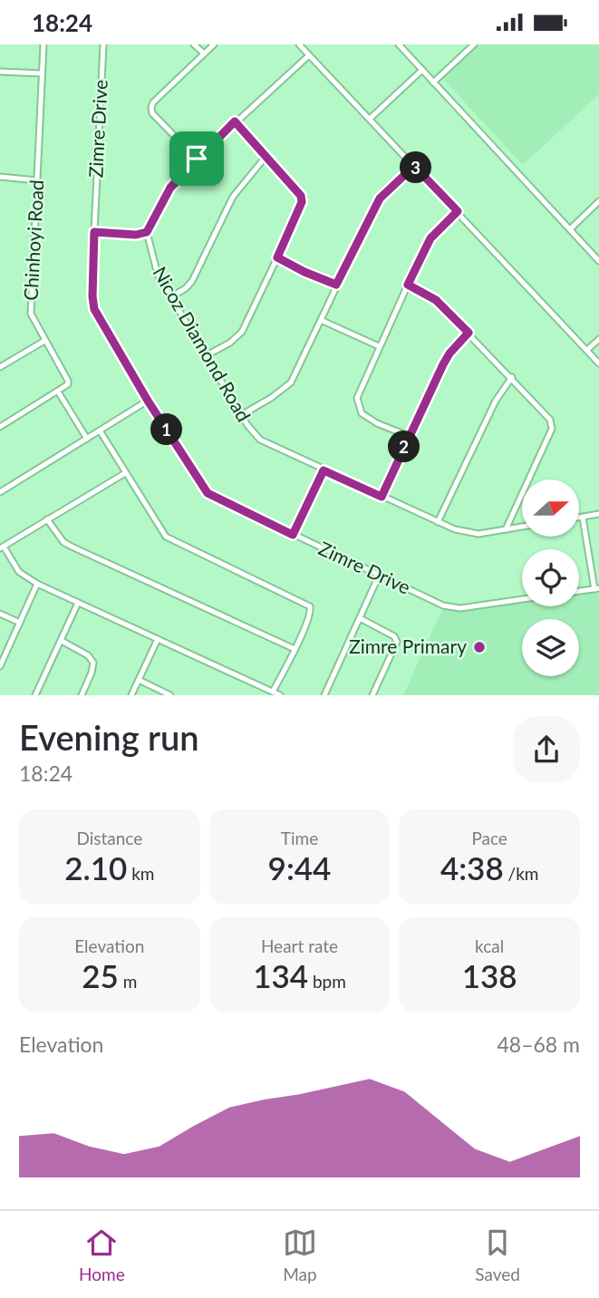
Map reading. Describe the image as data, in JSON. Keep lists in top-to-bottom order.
{
  "streets": {
    "street": ["Zimre Drive", "Chinhoyi Road", "Nicoz Diamond Road"]
  },
  "places": ["Zimre Primary"],
  "north": "right",
  "page": {
    "status": "18:24",
    "pins": ["3", "1", "2"],
    "heading": ["Evening run", "18:24"],
    "stats": [
      ["Distance", "2.10 km"],
      ["Time", "9:44"],
      ["Pace", "4:38 /km"],
      ["Elevation", "25 m"],
      ["Heart rate", "134 bpm"],
      ["kcal", "138"]
    ],
    "chart": ["Elevation", "48–68 m"],
    "tabs": ["Home", "Map", "Saved"]
  }
}
